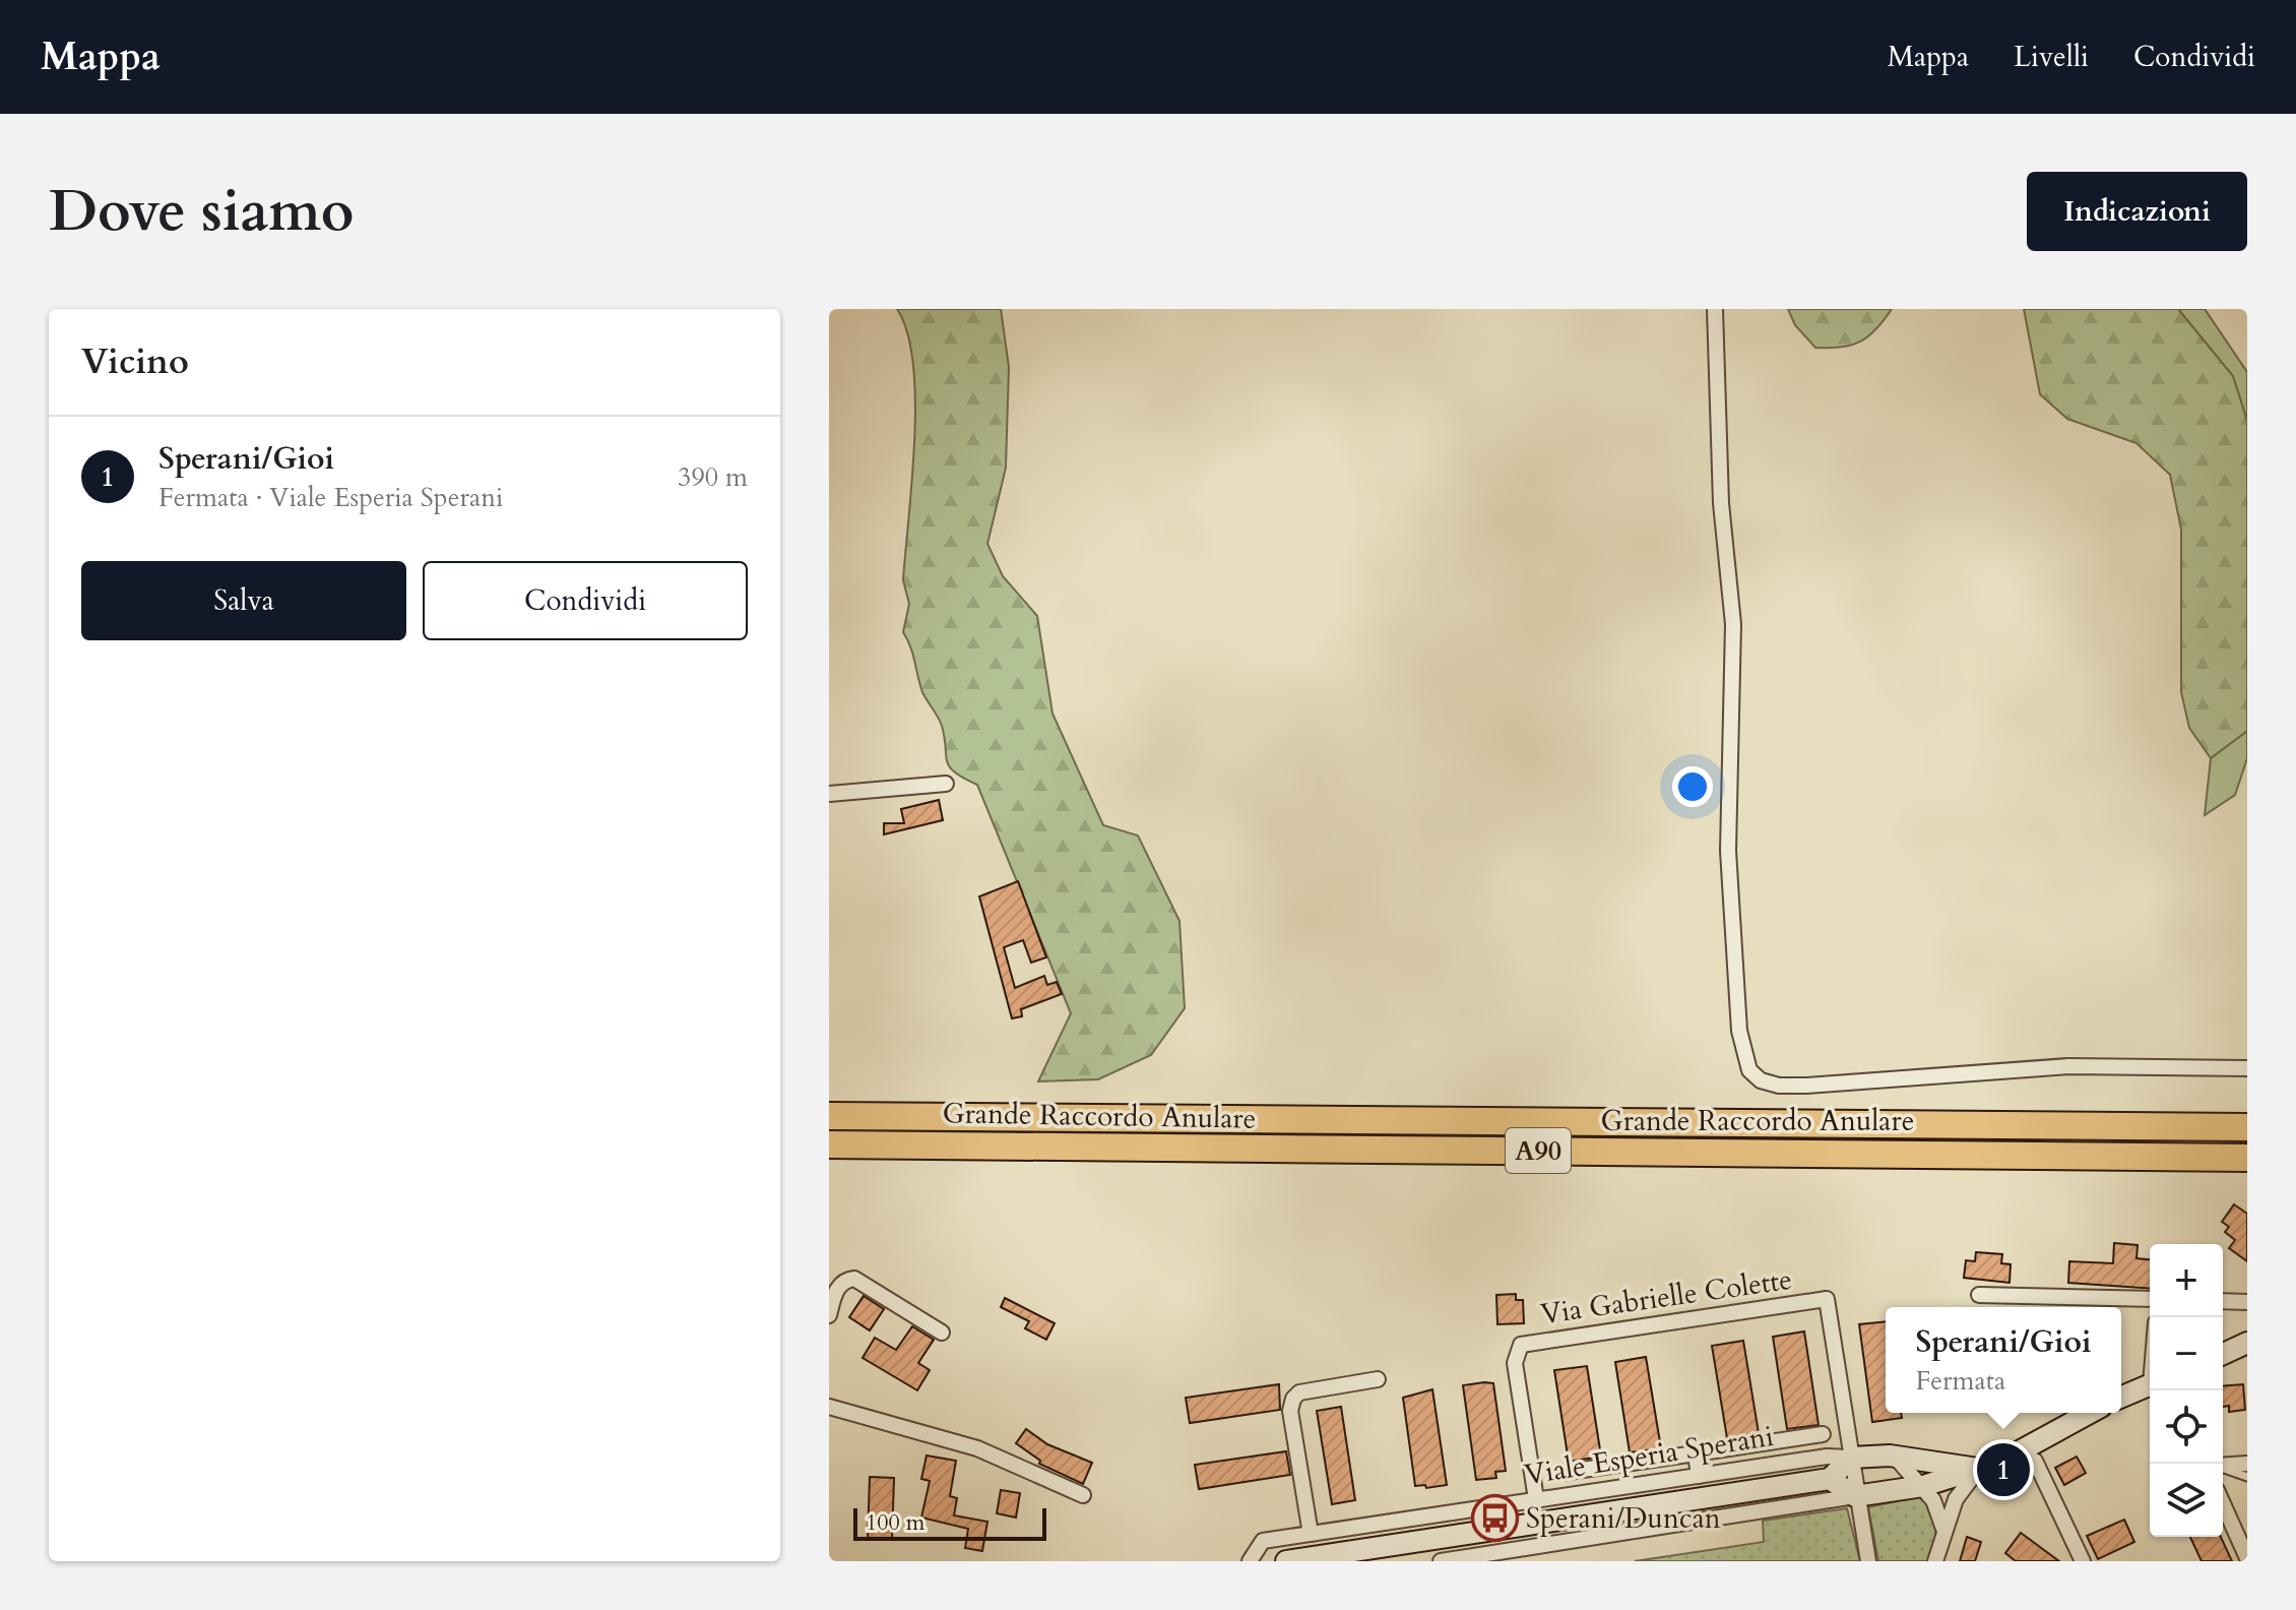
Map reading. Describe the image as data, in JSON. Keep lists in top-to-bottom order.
{
  "streets": {
    "highway": ["Grande Raccordo Anulare", "A90"],
    "street": ["Via Gabrielle Colette", "Viale Esperia Sperani"]
  },
  "crossings": [
    ["Via Gabrielle Colette", "Viale Esperia Sperani"]
  ],
  "places": {
    "bus stop": ["Sperani/Duncan"]
  },
  "scale_bar": "100 m",
  "page": {
    "header": "Mappa",
    "nav": ["Mappa", "Livelli", "Condividi"],
    "buttons": [
      "Indicazioni",
      ["Salva", "Condividi"]
    ],
    "title": "Dove siamo",
    "heading": "Vicino",
    "list": [
      {
        "mark": "1",
        "name": "Sperani/Gioi",
        "note": "Fermata · Viale Esperia Sperani",
        "value": "390 m"
      }
    ],
    "map_buttons": ["+", "−"],
    "popup": ["Sperani/Gioi", "Fermata"],
    "pins": "1",
    "scale": "100 m"
  }
}
